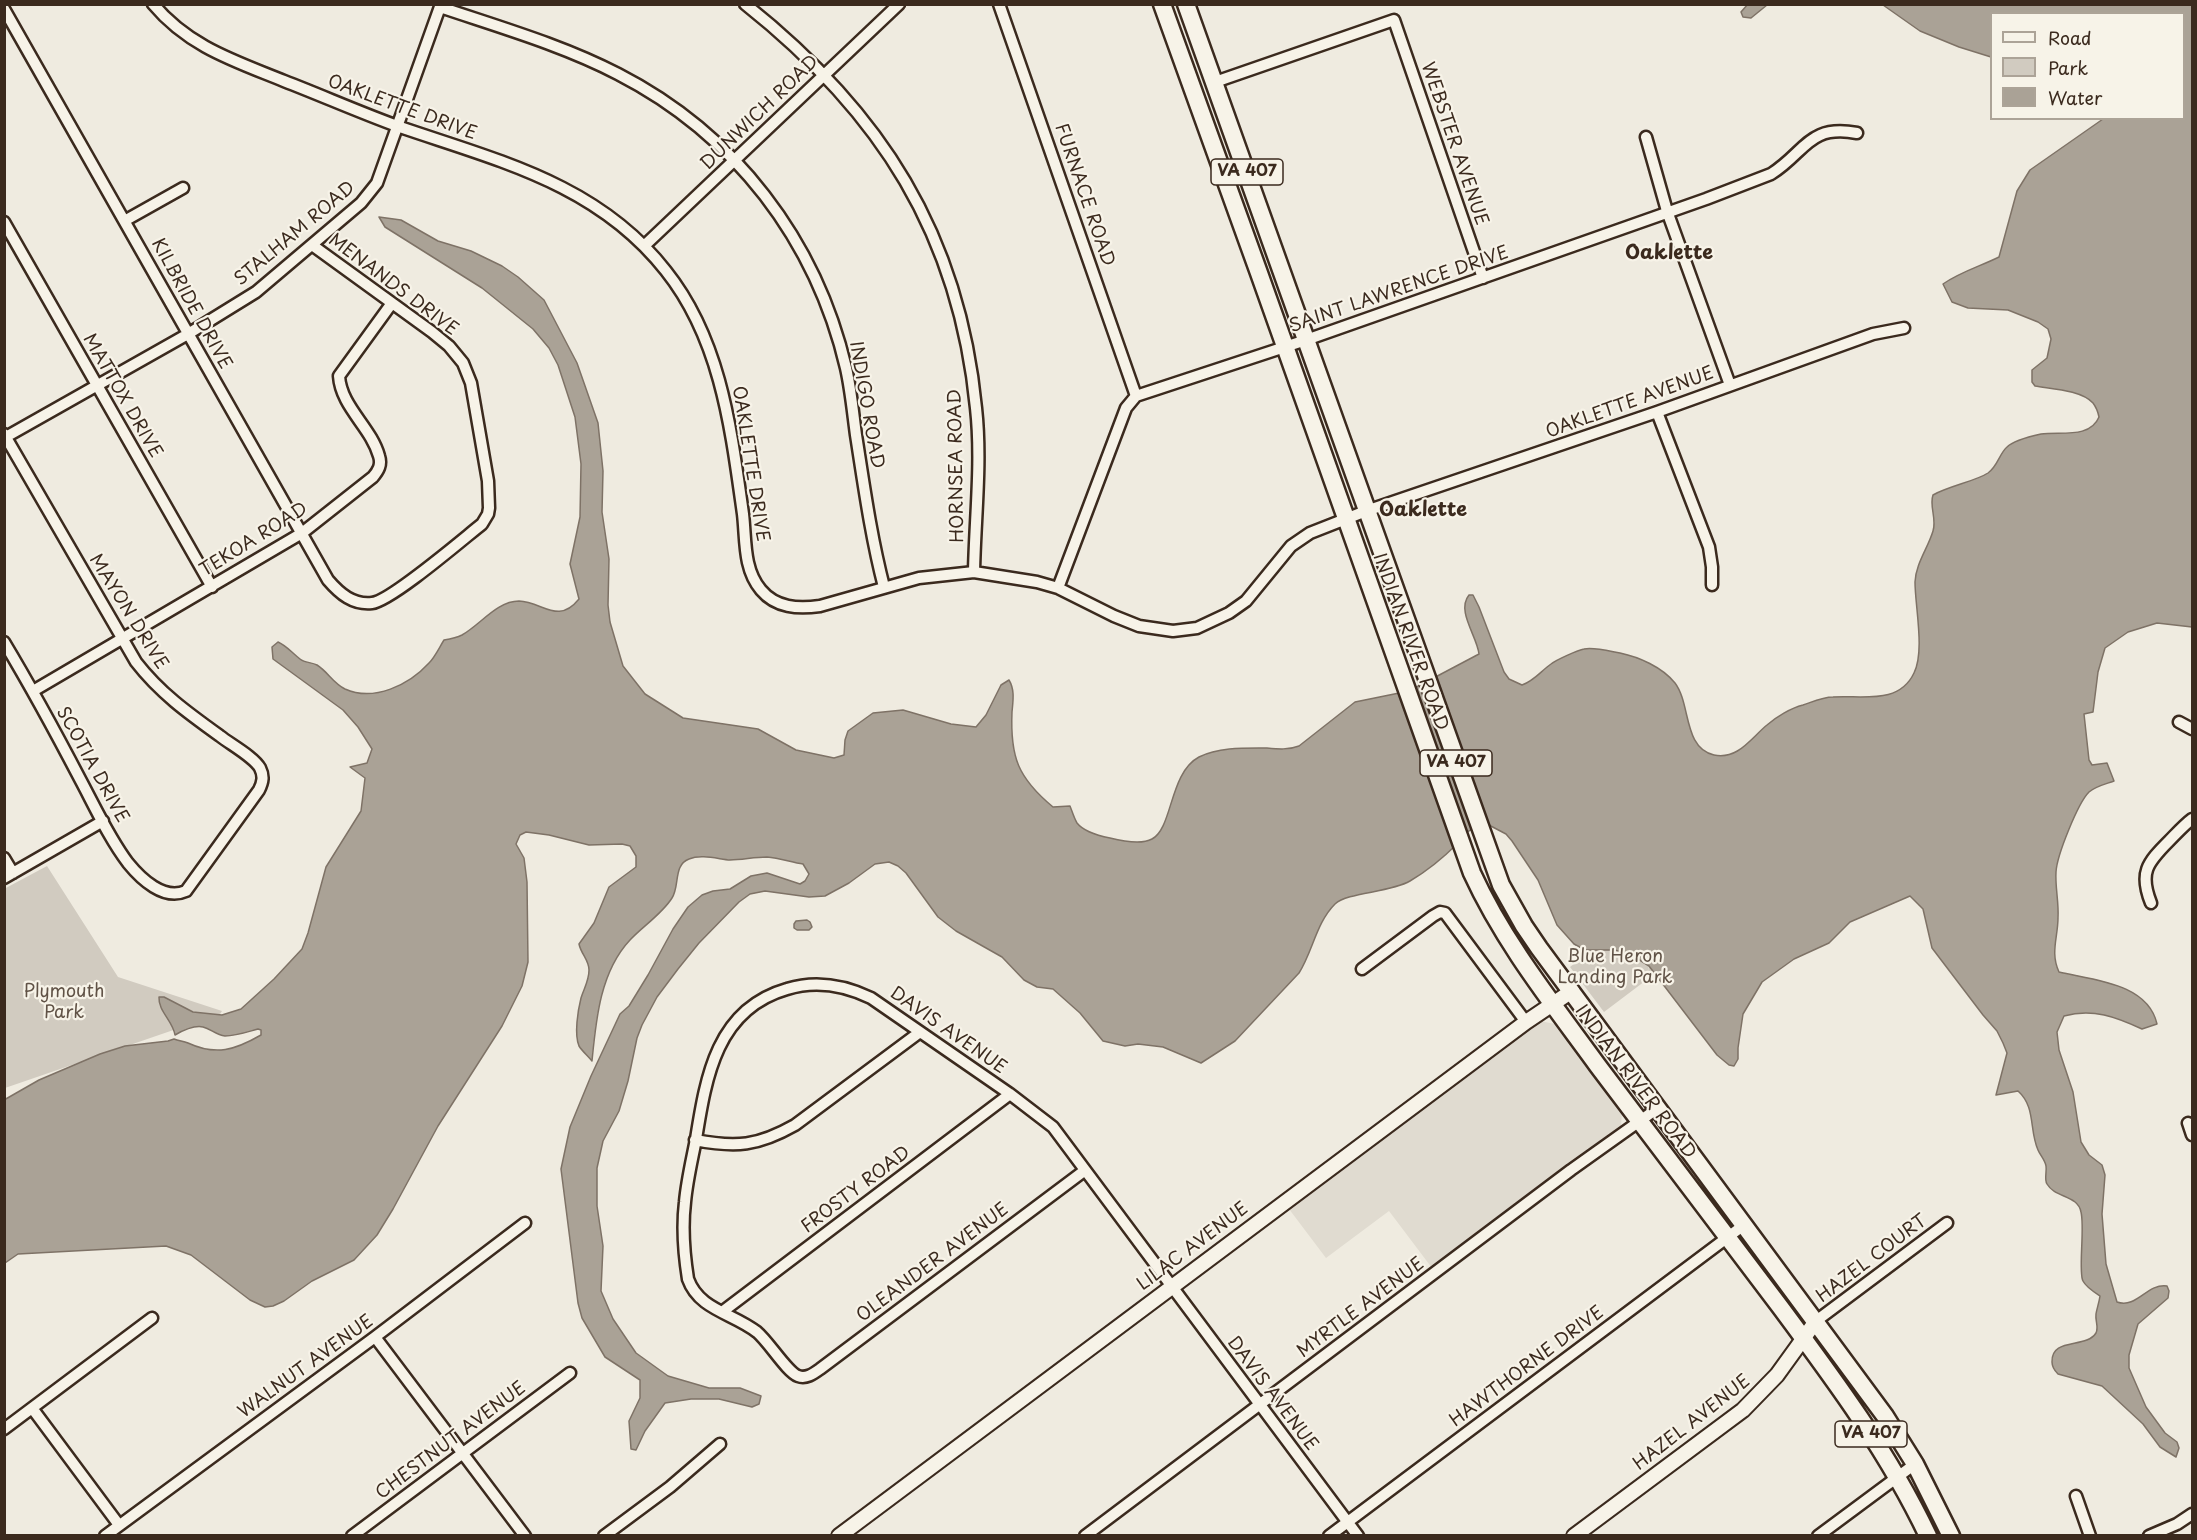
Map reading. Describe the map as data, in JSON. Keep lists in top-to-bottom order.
{
  "streets": {
    "main road": ["VA 407", "INDIAN RIVER ROAD"],
    "street": [
      "OAKLETTE DRIVE",
      "DUNWICH ROAD",
      "WEBSTER AVENUE",
      "FURNACE ROAD",
      "STALHAM ROAD",
      "MENANDS DRIVE",
      "SAINT LAWRENCE DRIVE",
      "KILBRIDE DRIVE",
      "MATTOX DRIVE",
      "OAKLETTE AVENUE",
      "INDIGO ROAD",
      "HORNSEA ROAD",
      "TEKOA ROAD",
      "MAYON DRIVE",
      "SCOTIA DRIVE",
      "DAVIS AVENUE",
      "FROSTY ROAD",
      "LILAC AVENUE",
      "HAZEL COURT",
      "OLEANDER AVENUE",
      "MYRTLE AVENUE",
      "WALNUT AVENUE",
      "HAWTHORNE DRIVE",
      "HAZEL AVENUE",
      "CHESTNUT AVENUE"
    ]
  },
  "crossings": [
    ["OAKLETTE DRIVE", "DUNWICH ROAD"],
    ["OAKLETTE DRIVE", "STALHAM ROAD"],
    ["OAKLETTE DRIVE", "OAKLETTE AVENUE"],
    ["OAKLETTE DRIVE", "INDIGO ROAD"],
    ["OAKLETTE DRIVE", "HORNSEA ROAD"],
    ["OAKLETTE DRIVE", "INDIAN RIVER ROAD"],
    ["DUNWICH ROAD", "INDIGO ROAD"],
    ["DUNWICH ROAD", "HORNSEA ROAD"],
    ["WEBSTER AVENUE", "SAINT LAWRENCE DRIVE"],
    ["WEBSTER AVENUE", "INDIAN RIVER ROAD"],
    ["FURNACE ROAD", "SAINT LAWRENCE DRIVE"],
    ["STALHAM ROAD", "MENANDS DRIVE"],
    ["STALHAM ROAD", "KILBRIDE DRIVE"],
    ["STALHAM ROAD", "MATTOX DRIVE"],
    ["STALHAM ROAD", "INDIGO ROAD"],
    ["STALHAM ROAD", "MAYON DRIVE"],
    ["MENANDS DRIVE", "KILBRIDE DRIVE"],
    ["MENANDS DRIVE", "TEKOA ROAD"],
    ["SAINT LAWRENCE DRIVE", "INDIAN RIVER ROAD"],
    ["KILBRIDE DRIVE", "TEKOA ROAD"],
    ["MATTOX DRIVE", "TEKOA ROAD"],
    ["OAKLETTE AVENUE", "INDIAN RIVER ROAD"],
    ["TEKOA ROAD", "MAYON DRIVE"],
    ["TEKOA ROAD", "SCOTIA DRIVE"],
    ["MAYON DRIVE", "SCOTIA DRIVE"],
    ["INDIAN RIVER ROAD", "LILAC AVENUE"],
    ["INDIAN RIVER ROAD", "HAZEL COURT"],
    ["INDIAN RIVER ROAD", "MYRTLE AVENUE"],
    ["INDIAN RIVER ROAD", "HAWTHORNE DRIVE"],
    ["INDIAN RIVER ROAD", "HAZEL AVENUE"],
    ["DAVIS AVENUE", "FROSTY ROAD"],
    ["DAVIS AVENUE", "LILAC AVENUE"],
    ["DAVIS AVENUE", "OLEANDER AVENUE"],
    ["DAVIS AVENUE", "MYRTLE AVENUE"],
    ["DAVIS AVENUE", "HAWTHORNE DRIVE"],
    ["HAZEL COURT", "HAZEL AVENUE"]
  ],
  "districts": ["Oaklette", "Oaklette"],
  "parks": ["Blue Heron Landing Park", "Plymouth Park"],
  "legend": ["Road", "Park", "Water"]
}
